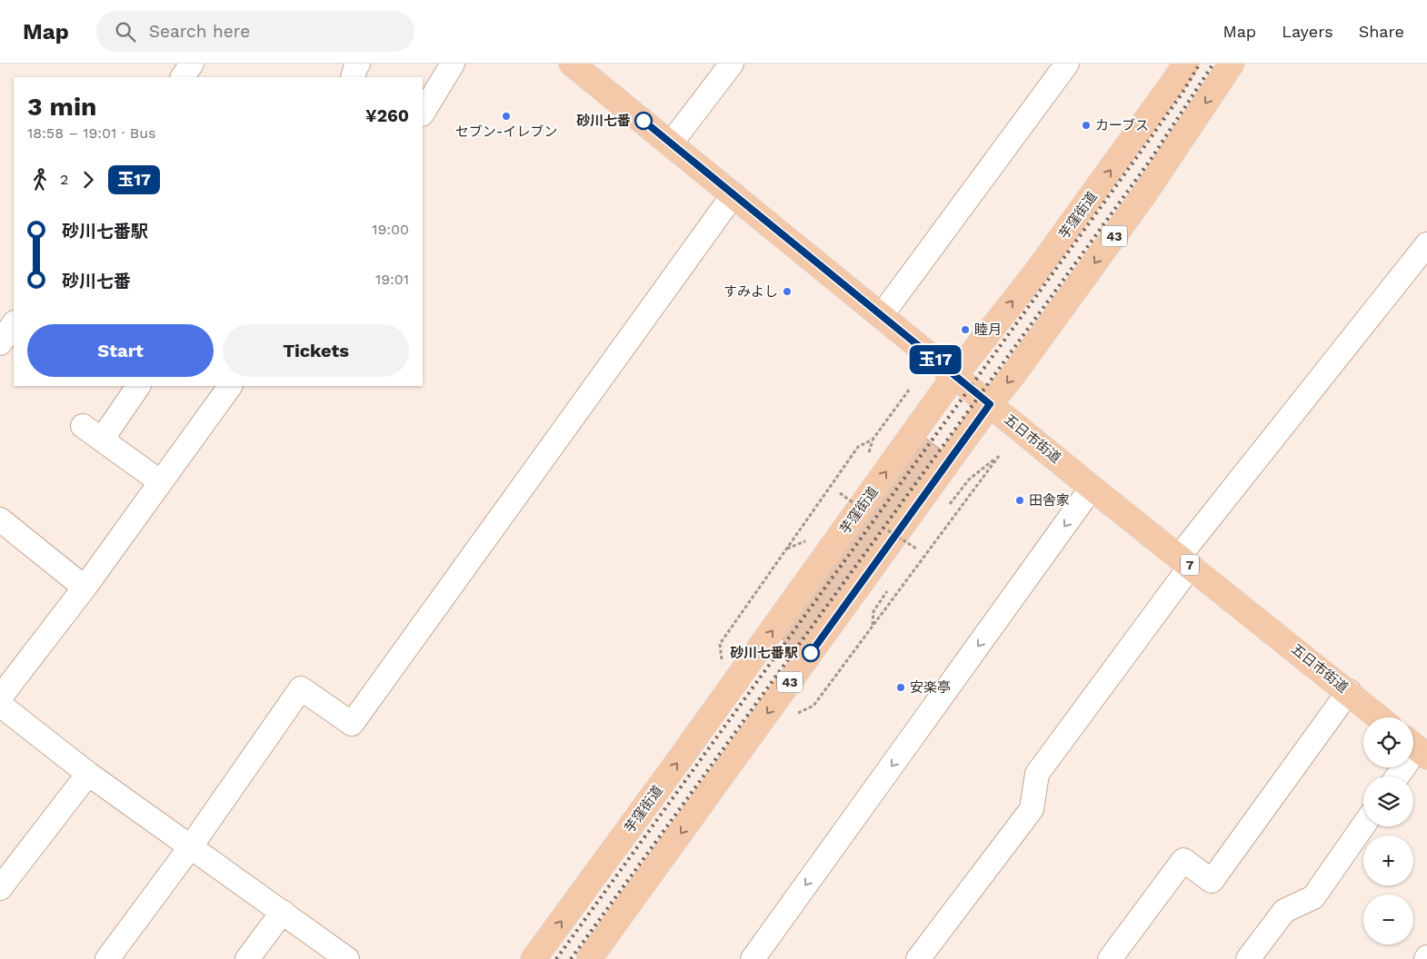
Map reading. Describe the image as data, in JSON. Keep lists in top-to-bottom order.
{
  "streets": {
    "main road": [
      "芋窪街道",
      "43",
      "五日市街道",
      "7"
    ]
  },
  "crossings": [
    ["芋窪街道", "五日市街道"],
    ["43", "五日市街道"]
  ],
  "places": [
    "セブン-イレブン",
    "砂川七番",
    "カーブス",
    "すみよし",
    "睦月",
    "田舎家",
    "砂川七番駅",
    "安楽亭"
  ],
  "lines": ["bus line 玉17"],
  "page": {
    "header": "Map",
    "search": "Search here",
    "nav": ["Map", "Layers", "Share"],
    "on_map": "玉17",
    "heading": ["3 min", "18:58 – 19:01 · Bus", "¥260"],
    "legs": ["2", "玉17"],
    "list": [
      {
        "name": "砂川七番駅",
        "value": "19:00"
      },
      {
        "name": "砂川七番",
        "value": "19:01"
      }
    ],
    "buttons": ["Start", "Tickets"],
    "map_buttons": ["+", "−"]
  }
}
